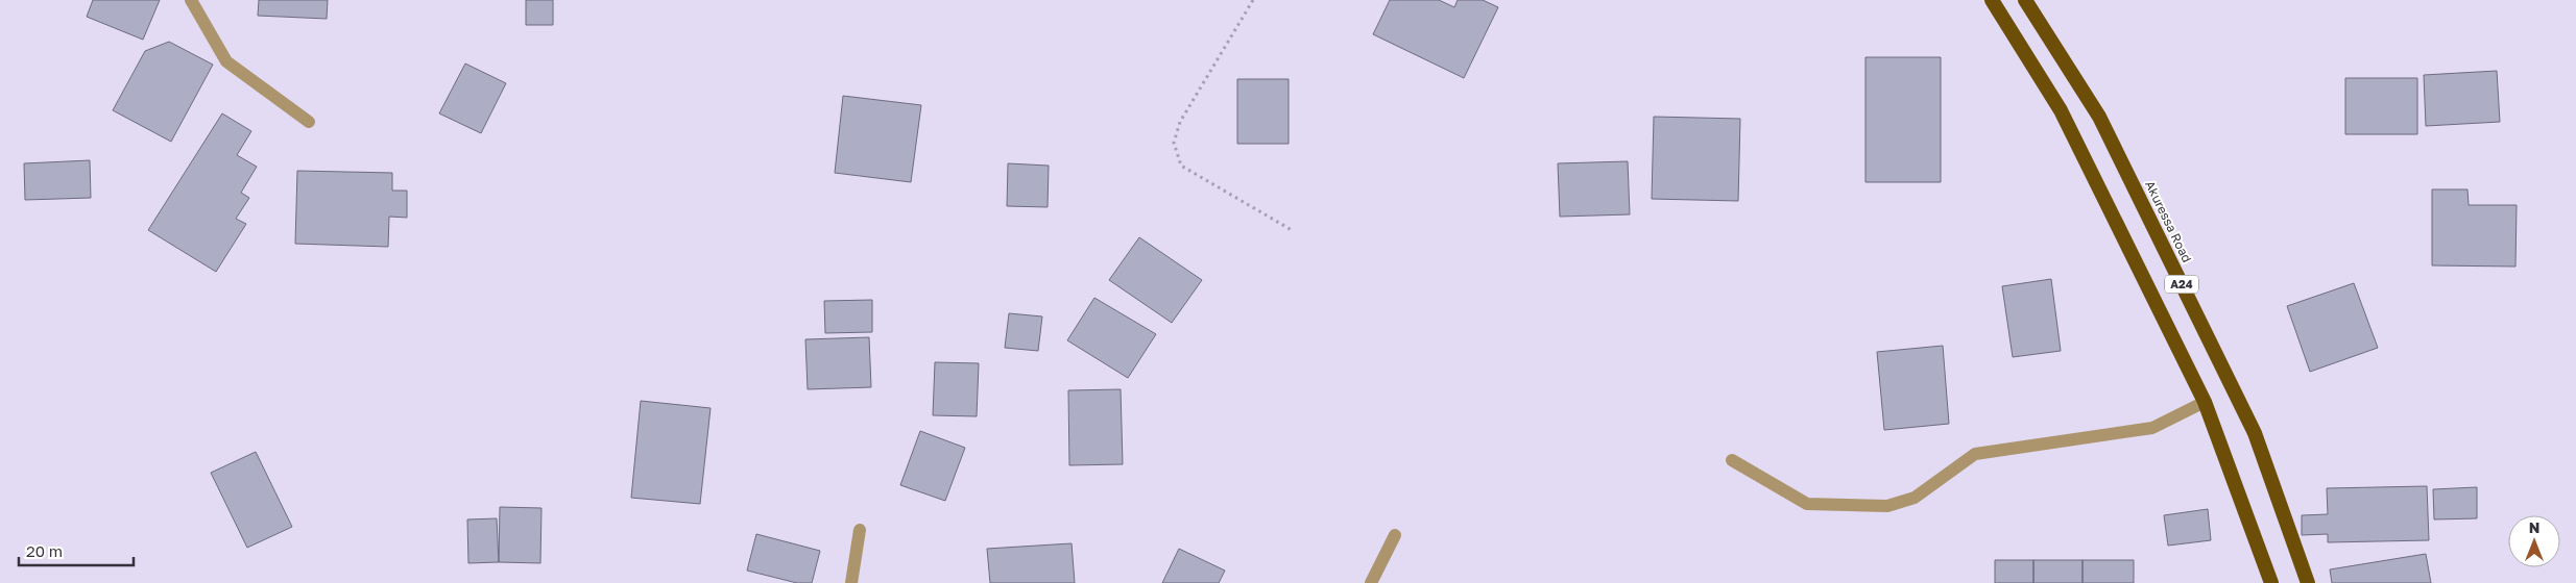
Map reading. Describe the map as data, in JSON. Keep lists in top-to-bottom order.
{
  "streets": {
    "highway": ["Akuressa Road", "A24"]
  },
  "scale_bar": "20 m",
  "north": "top"
}
